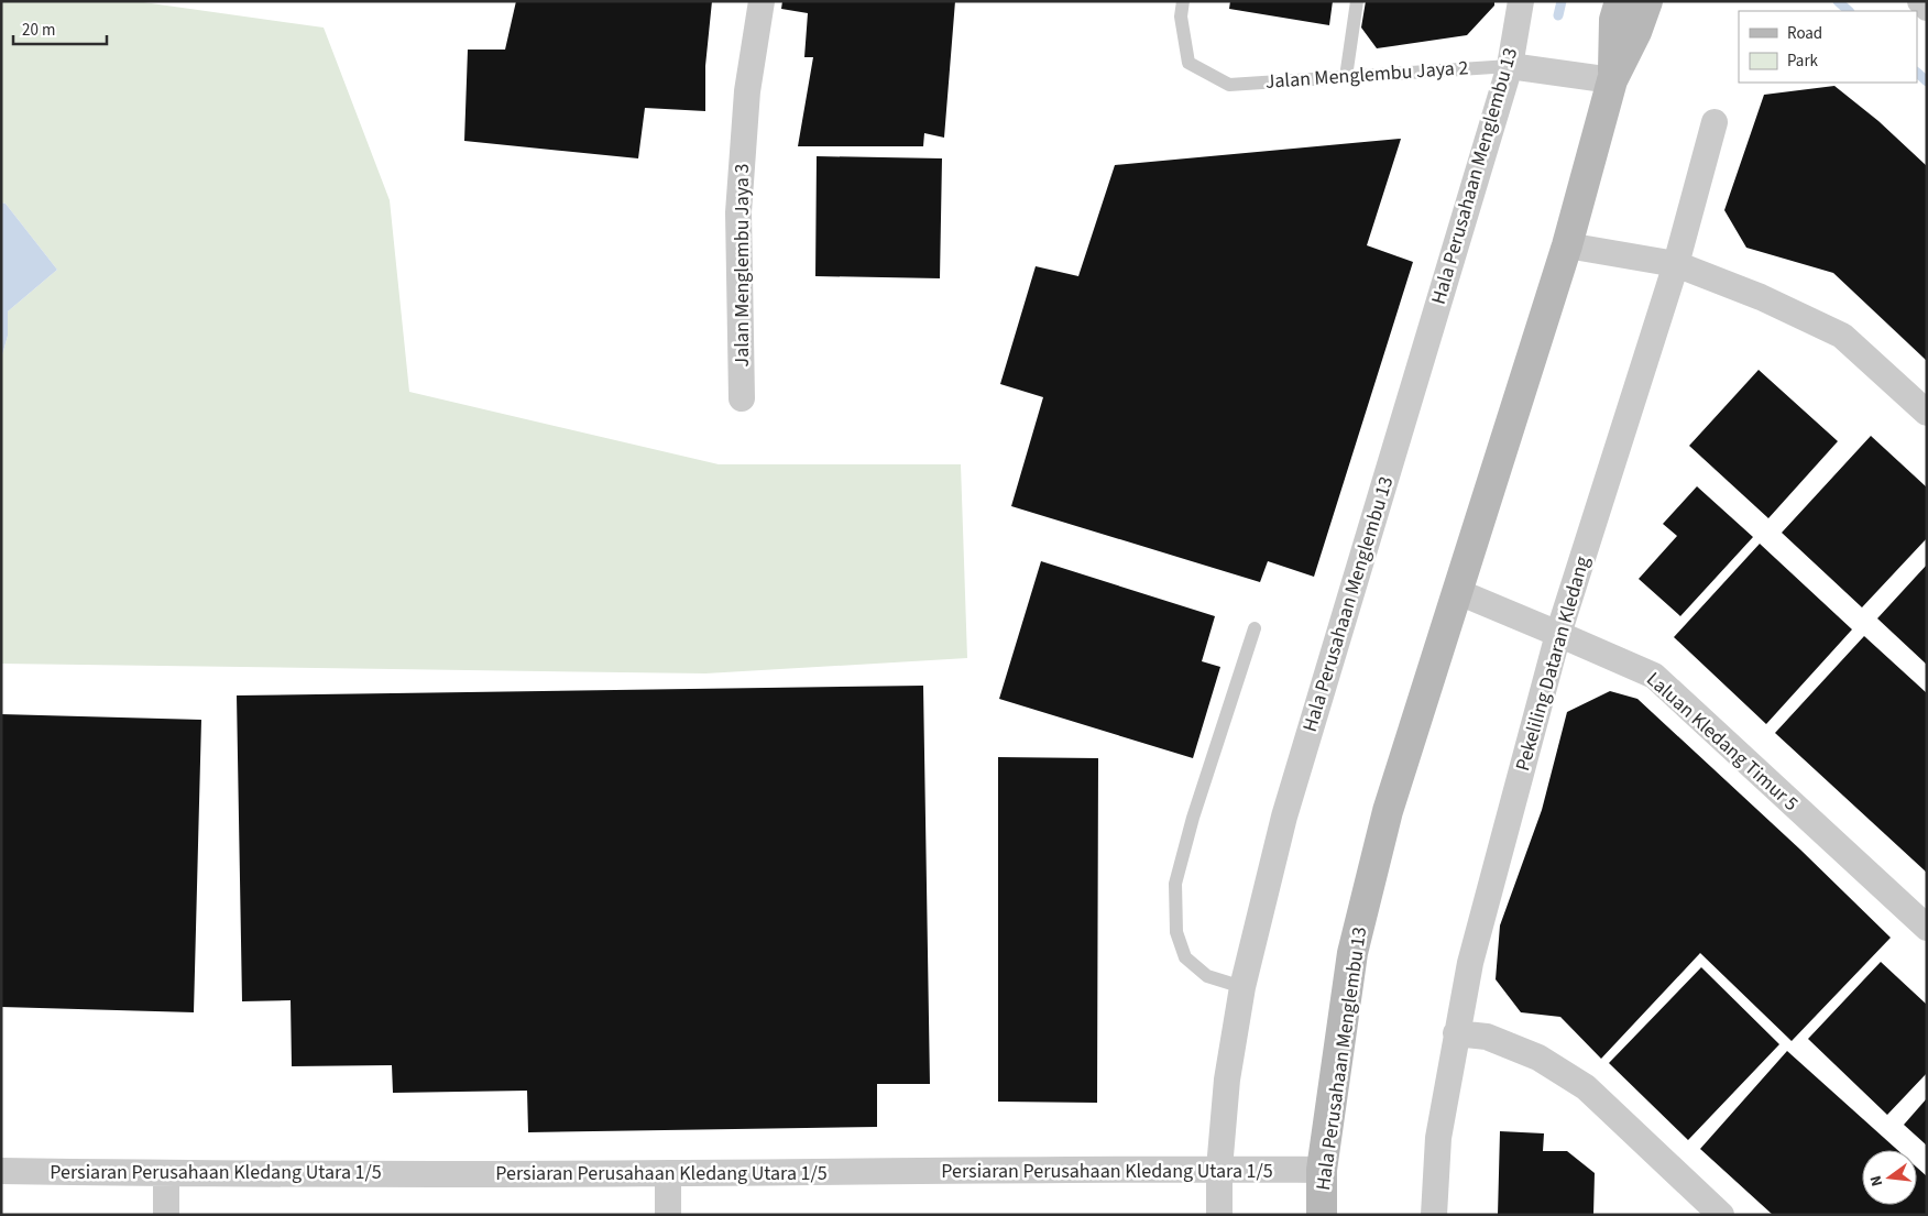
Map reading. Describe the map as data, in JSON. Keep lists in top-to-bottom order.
{
  "streets": {
    "street": [
      "Jalan Menglembu Jaya 2",
      "Hala Perusahaan Menglembu 13",
      "Jalan Menglembu Jaya 3",
      "Pekeliling Dataran Kledang",
      "Laluan Kledang Timur 5",
      "Persiaran Perusahaan Kledang Utara 1/5"
    ]
  },
  "crossings": [
    ["Jalan Menglembu Jaya 2", "Hala Perusahaan Menglembu 13"],
    ["Hala Perusahaan Menglembu 13", "Laluan Kledang Timur 5"],
    ["Hala Perusahaan Menglembu 13", "Persiaran Perusahaan Kledang Utara 1/5"],
    ["Pekeliling Dataran Kledang", "Laluan Kledang Timur 5"]
  ],
  "legend": ["Road", "Park"],
  "scale_bar": "20 m",
  "north": "left"
}
